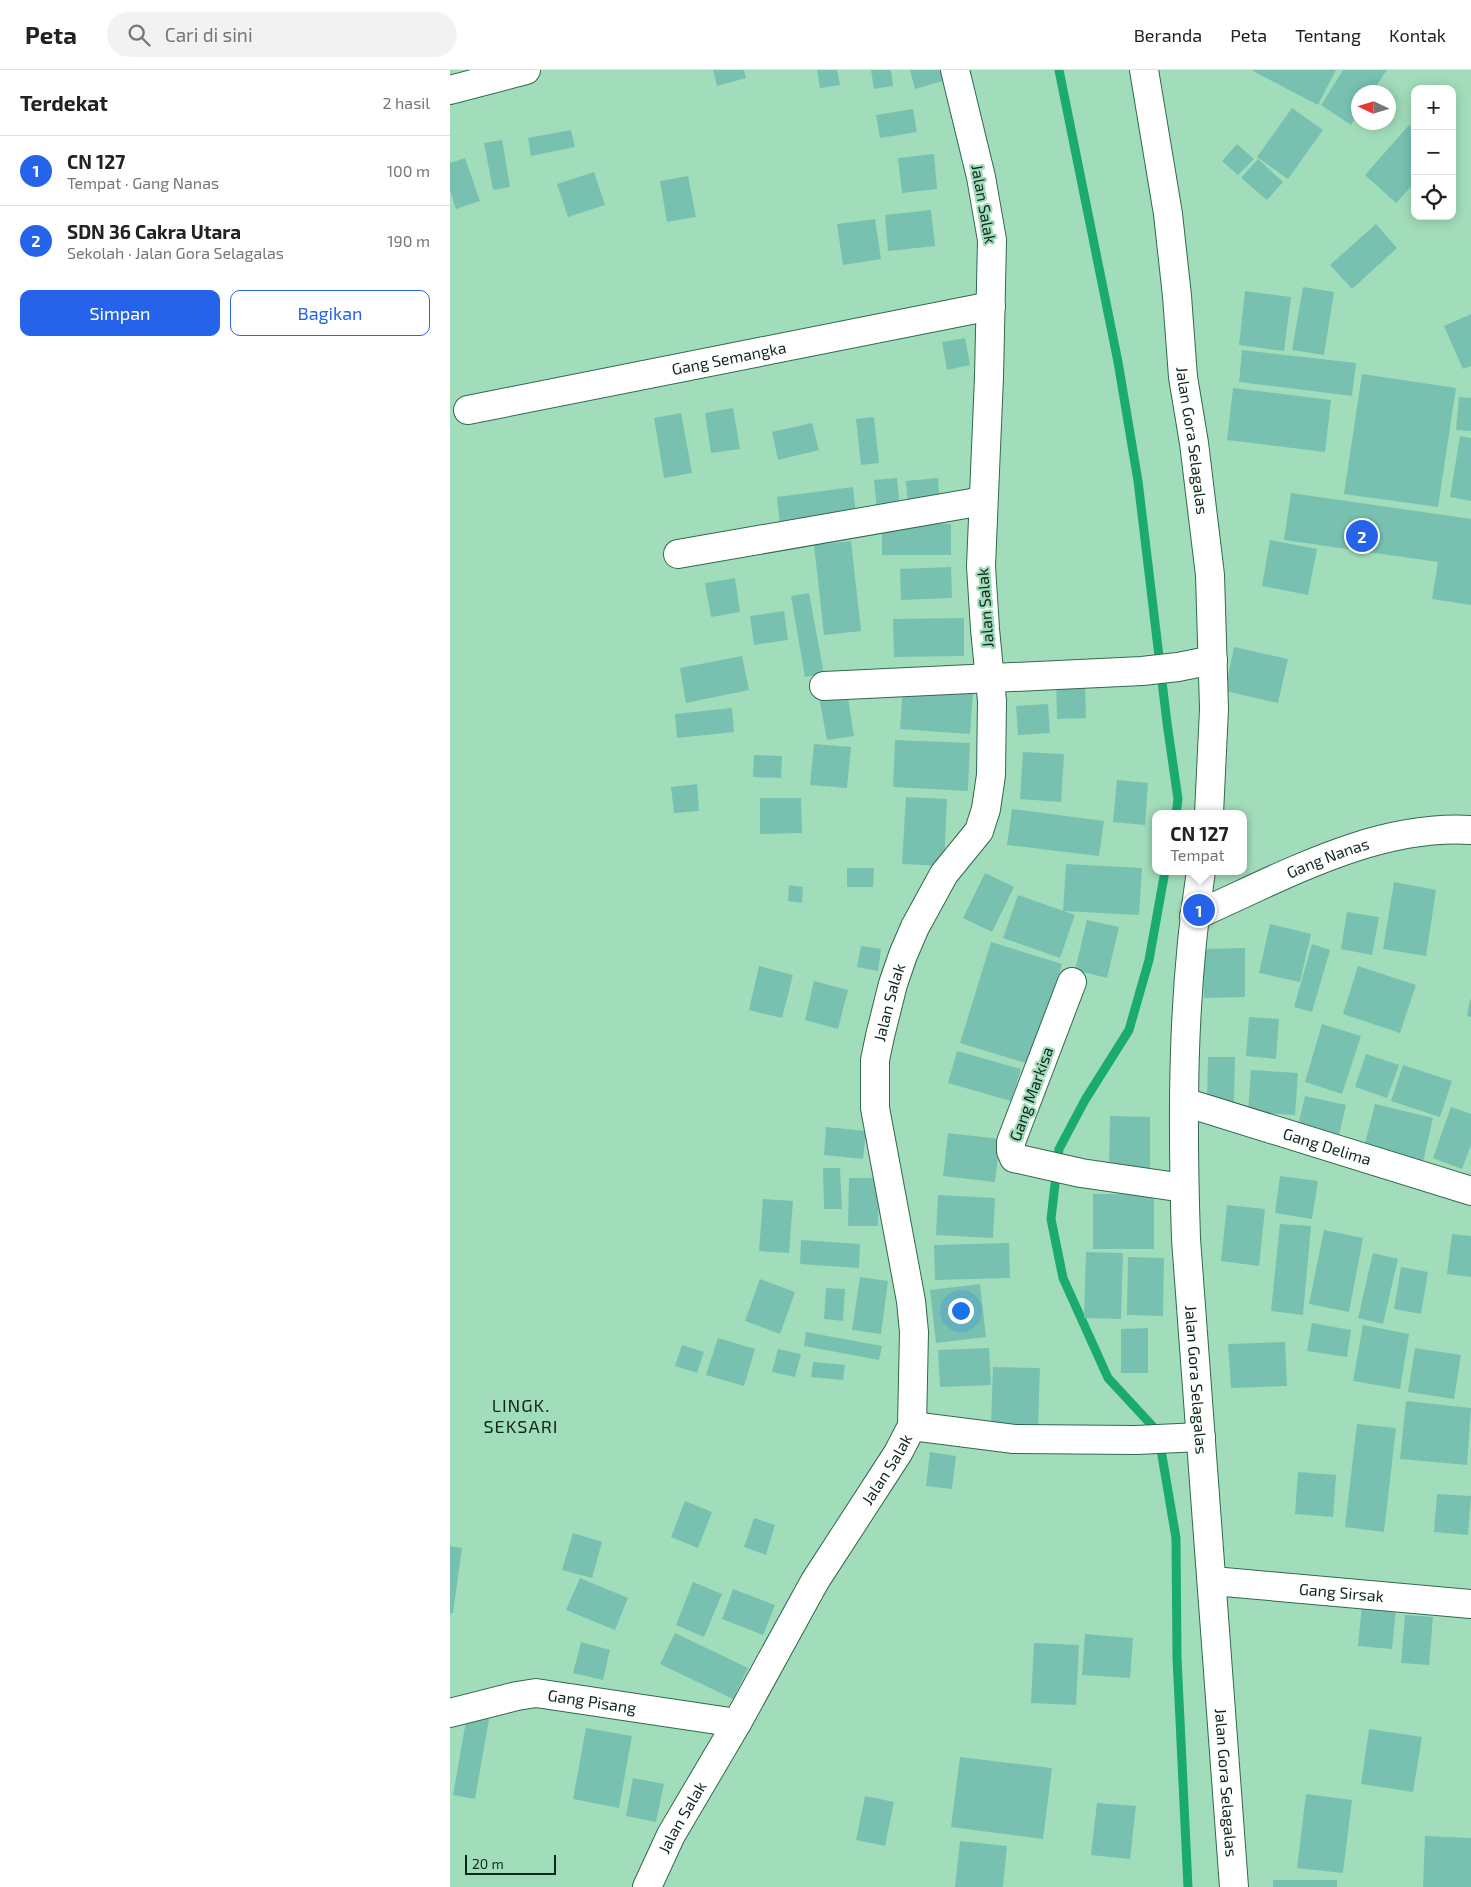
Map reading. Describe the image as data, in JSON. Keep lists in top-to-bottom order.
{
  "streets": {
    "street": [
      "Jalan Salak",
      "Gang Semangka",
      "Jalan Gora Selagalas",
      "Gang Nanas",
      "Gang Markisa",
      "Gang Delima",
      "Gang Sirsak",
      "Gang Pisang"
    ]
  },
  "crossings": [
    ["Jalan Salak", "Gang Semangka"],
    ["Jalan Salak", "Gang Pisang"],
    ["Jalan Gora Selagalas", "Gang Nanas"],
    ["Jalan Gora Selagalas", "Gang Markisa"],
    ["Jalan Gora Selagalas", "Gang Delima"],
    ["Jalan Gora Selagalas", "Gang Sirsak"]
  ],
  "districts": ["LINGK. SEKSARI"],
  "scale_bar": "20 m",
  "north": "left",
  "page": {
    "header": "Peta",
    "search": "Cari di sini",
    "nav": [
      "Beranda",
      "Peta",
      "Tentang",
      "Kontak"
    ],
    "heading": ["Terdekat", "2 hasil"],
    "map_buttons": ["+", "−"],
    "list": [
      {
        "mark": "1",
        "name": "CN 127",
        "note": "Tempat · Gang Nanas",
        "value": "100 m"
      },
      {
        "mark": "2",
        "name": "SDN 36 Cakra Utara",
        "note": "Sekolah · Jalan Gora Selagalas",
        "value": "190 m"
      }
    ],
    "buttons": ["Simpan", "Bagikan"],
    "pins": ["2", "1"],
    "popup": ["CN 127", "Tempat"],
    "scale": "20 m"
  }
}
